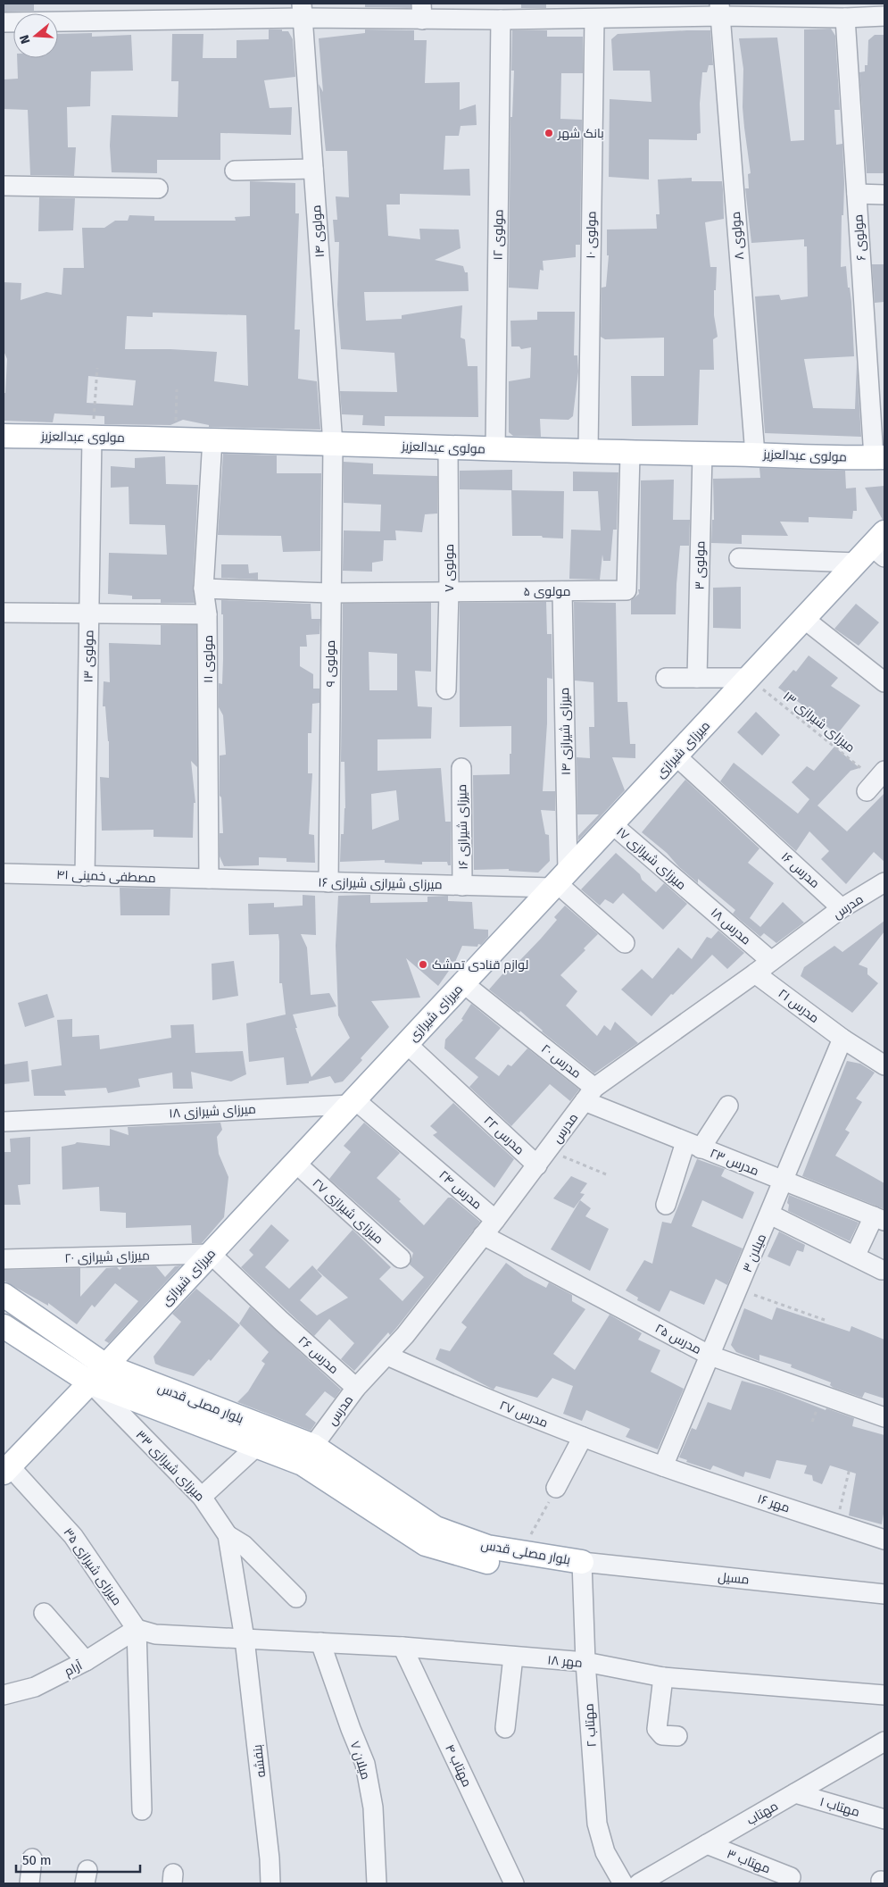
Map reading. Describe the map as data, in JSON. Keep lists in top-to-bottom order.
{
  "streets": {
    "main road": ["مولوی عبدالعزیز", "میرزای شیرازی", "بلوار مصلی قدس"],
    "street": [
      "مولوی ۱۴",
      "مولوی ۱۲",
      "مولوی ۱۰",
      "مولوی ۸",
      "مولوی ۶",
      "مولوی ۳",
      "مولوی ۷",
      "مولوی ۵",
      "مولوی ۱۳",
      "مولوی ۱۱",
      "مولوی ۹",
      "میرزای شیرازی ۱۴",
      "میرزای شیرازی ۱۶",
      "میرزای شیرازی ۱۷",
      "مدرس ۱۶",
      "مصطفی خمینی ۴۱",
      "میرزای شیرازی شیرازی ۱۶",
      "مدرس",
      "مدرس ۱۸",
      "مدرس ۲۱",
      "مدرس ۲۰",
      "میرزای شیرازی ۱۸",
      "مدرس ۲۲",
      "مدرس ۲۳",
      "مدرس ۲۴",
      "میرزای شیرازی ۲۷",
      "میلان ۳",
      "میرزای شیرازی ۲۰",
      "مدرس ۲۵",
      "مدرس ۲۶",
      "مدرس ۲۷",
      "میرزای شیرازی ۳۳",
      "مهر ۱۶",
      "میرزای شیرازی ۳۵",
      "مسیل",
      "مهر ۱۸",
      "آرام",
      "مهتاب ۲",
      "میلان ۷",
      "بنفشه",
      "مهتاب ۴",
      "مهتاب ۱",
      "مهتاب",
      "مهتاب ۳"
    ],
    "path": ["میرزای شیرازی ۱۳"]
  },
  "crossings": [
    ["مولوی ۱۴", "مولوی عبدالعزیز"],
    ["مولوی ۱۴", "مولوی ۹"],
    ["مولوی ۱۲", "مولوی عبدالعزیز"],
    ["مولوی ۱۰", "مولوی عبدالعزیز"],
    ["مولوی ۸", "مولوی عبدالعزیز"],
    ["مولوی ۶", "مولوی عبدالعزیز"],
    ["مولوی عبدالعزیز", "مولوی ۳"],
    ["مولوی عبدالعزیز", "مولوی ۷"],
    ["مولوی عبدالعزیز", "مولوی ۵"],
    ["مولوی عبدالعزیز", "مولوی ۱۳"],
    ["مولوی عبدالعزیز", "مولوی ۱۱"],
    ["مولوی عبدالعزیز", "مولوی ۹"],
    ["مولوی ۷", "مولوی ۵"],
    ["مولوی ۵", "مولوی ۱۱"],
    ["مولوی ۵", "مولوی ۹"],
    ["مولوی ۵", "میرزای شیرازی ۱۴"],
    ["مولوی ۱۳", "مصطفی خمینی ۴۱"],
    ["مولوی ۱۱", "مصطفی خمینی ۴۱"],
    ["مولوی ۱۱", "میرزای شیرازی شیرازی ۱۶"],
    ["مولوی ۹", "میرزای شیرازی شیرازی ۱۶"],
    ["میرزای شیرازی ۱۳", "میرزای شیرازی"],
    ["میرزای شیرازی ۱۴", "میرزای شیرازی"],
    ["میرزای شیرازی ۱۴", "میرزای شیرازی شیرازی ۱۶"],
    ["میرزای شیرازی", "میرزای شیرازی ۱۷"],
    ["میرزای شیرازی", "مدرس ۱۶"],
    ["میرزای شیرازی", "میرزای شیرازی شیرازی ۱۶"],
    ["میرزای شیرازی", "مدرس ۲۰"],
    ["میرزای شیرازی", "میرزای شیرازی ۱۸"],
    ["میرزای شیرازی", "مدرس ۲۲"],
    ["میرزای شیرازی", "مدرس ۲۴"],
    ["میرزای شیرازی", "میرزای شیرازی ۲۷"],
    ["میرزای شیرازی", "میرزای شیرازی ۲۰"],
    ["میرزای شیرازی", "مدرس ۲۶"],
    ["میرزای شیرازی", "بلوار مصلی قدس"],
    ["میرزای شیرازی", "میرزای شیرازی ۳۳"],
    ["میرزای شیرازی", "میرزای شیرازی ۳۵"],
    ["میرزای شیرازی ۱۶", "میرزای شیرازی شیرازی ۱۶"],
    ["میرزای شیرازی ۱۷", "مدرس ۱۸"],
    ["مدرس ۱۶", "مدرس"],
    ["مصطفی خمینی ۴۱", "میرزای شیرازی شیرازی ۱۶"],
    ["مدرس", "مدرس ۱۸"],
    ["مدرس", "مدرس ۲۱"],
    ["مدرس", "مدرس ۲۰"],
    ["مدرس", "مدرس ۲۲"],
    ["مدرس", "مدرس ۲۳"],
    ["مدرس", "مدرس ۲۴"],
    ["مدرس", "مدرس ۲۵"],
    ["مدرس", "مدرس ۲۶"],
    ["مدرس", "بلوار مصلی قدس"],
    ["مدرس", "مدرس ۲۷"],
    ["مدرس ۲۱", "میلان ۳"],
    ["مدرس ۲۰", "مدرس ۲۳"],
    ["میرزای شیرازی ۱۸", "مدرس ۲۴"],
    ["مدرس ۲۳", "میلان ۳"],
    ["میلان ۳", "مدرس ۲۵"],
    ["میلان ۳", "مدرس ۲۷"],
    ["میلان ۳", "مهر ۱۶"],
    ["میرزای شیرازی ۲۰", "مدرس ۲۶"],
    ["بلوار مصلی قدس", "میرزای شیرازی ۳۳"],
    ["بلوار مصلی قدس", "مسیل"],
    ["بلوار مصلی قدس", "مهتاب ۲"],
    ["مدرس ۲۷", "مهر ۱۶"],
    ["میرزای شیرازی ۳۳", "مهر ۱۸"],
    ["میرزای شیرازی ۳۳", "بنفشه"],
    ["میرزای شیرازی ۳۵", "مهر ۱۸"],
    ["میرزای شیرازی ۳۵", "آرام"],
    ["مسیل", "مهتاب ۲"],
    ["مهر ۱۸", "آرام"],
    ["مهر ۱۸", "مهتاب ۲"],
    ["مهر ۱۸", "میلان ۷"],
    ["مهر ۱۸", "بنفشه"],
    ["مهر ۱۸", "مهتاب ۴"],
    ["مهتاب ۱", "مهتاب"],
    ["مهتاب", "مهتاب ۳"]
  ],
  "places": ["بانک شهر", "لوازم قنادی تمشک"],
  "scale_bar": "50 m",
  "north": "left"
}
